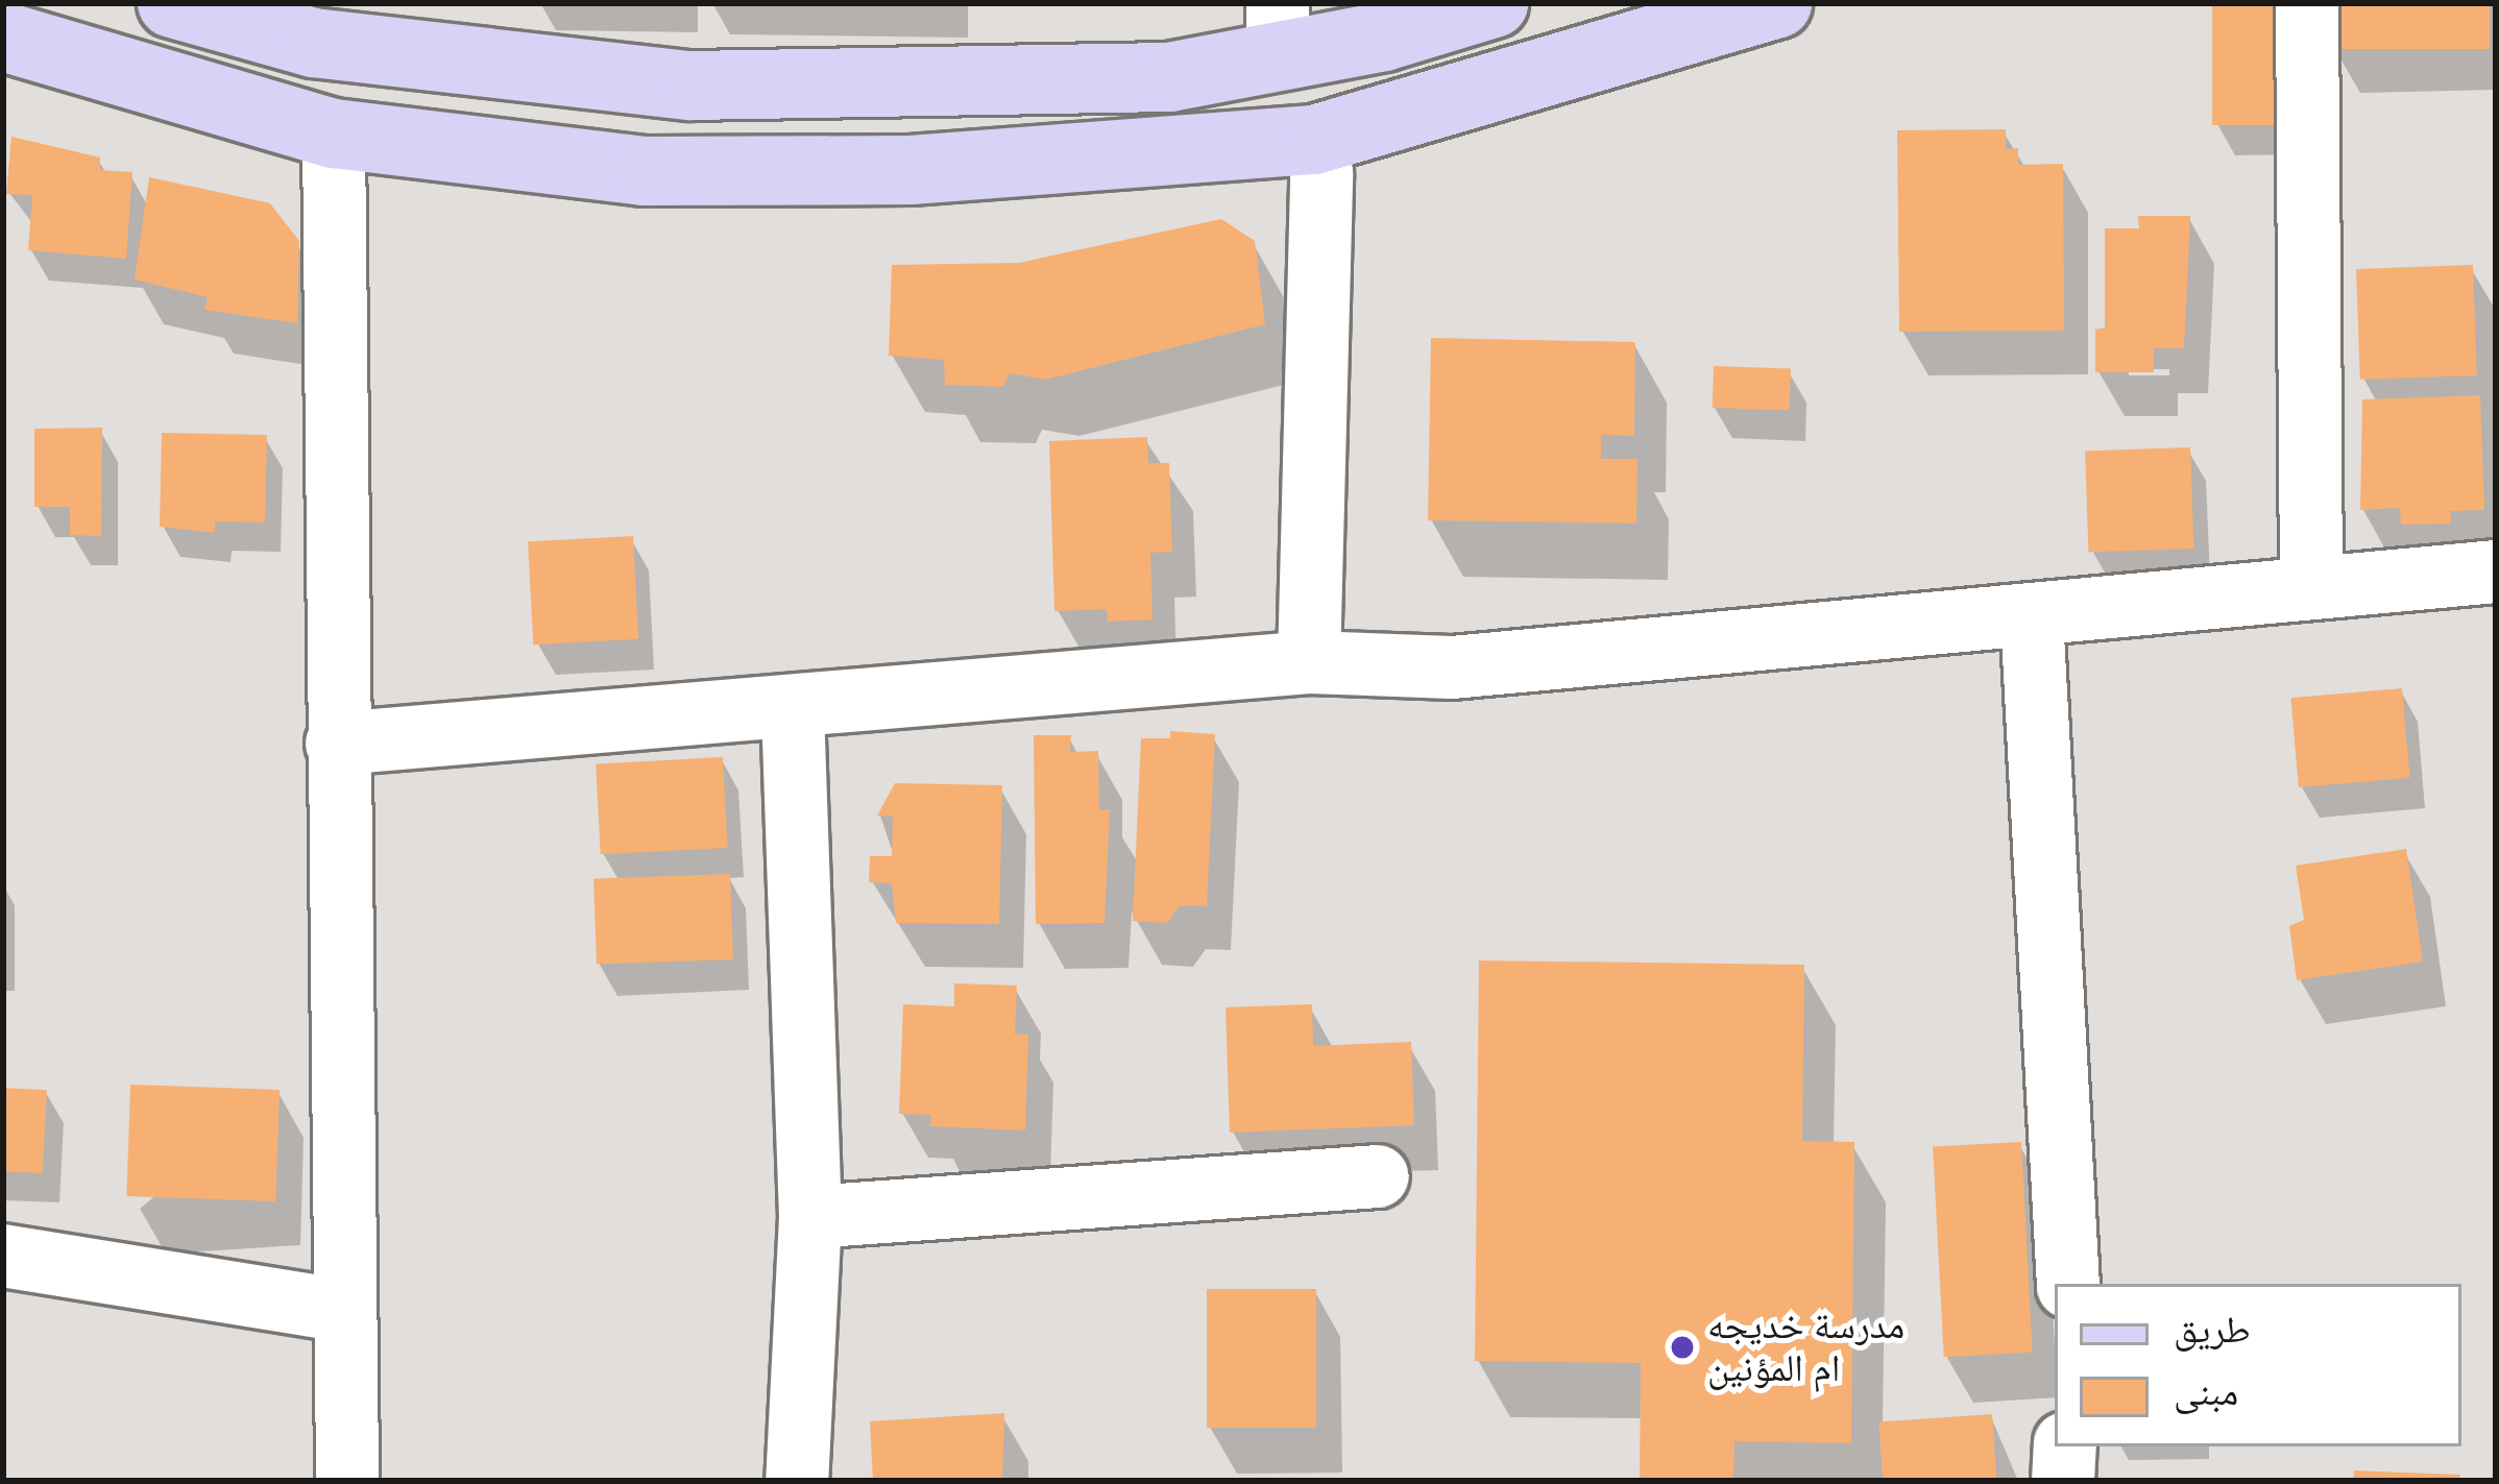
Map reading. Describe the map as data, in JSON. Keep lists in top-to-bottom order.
{
  "places": ["مدرسة خديجه ام المؤنين"],
  "legend": ["طريق", "مبنى"]
}
